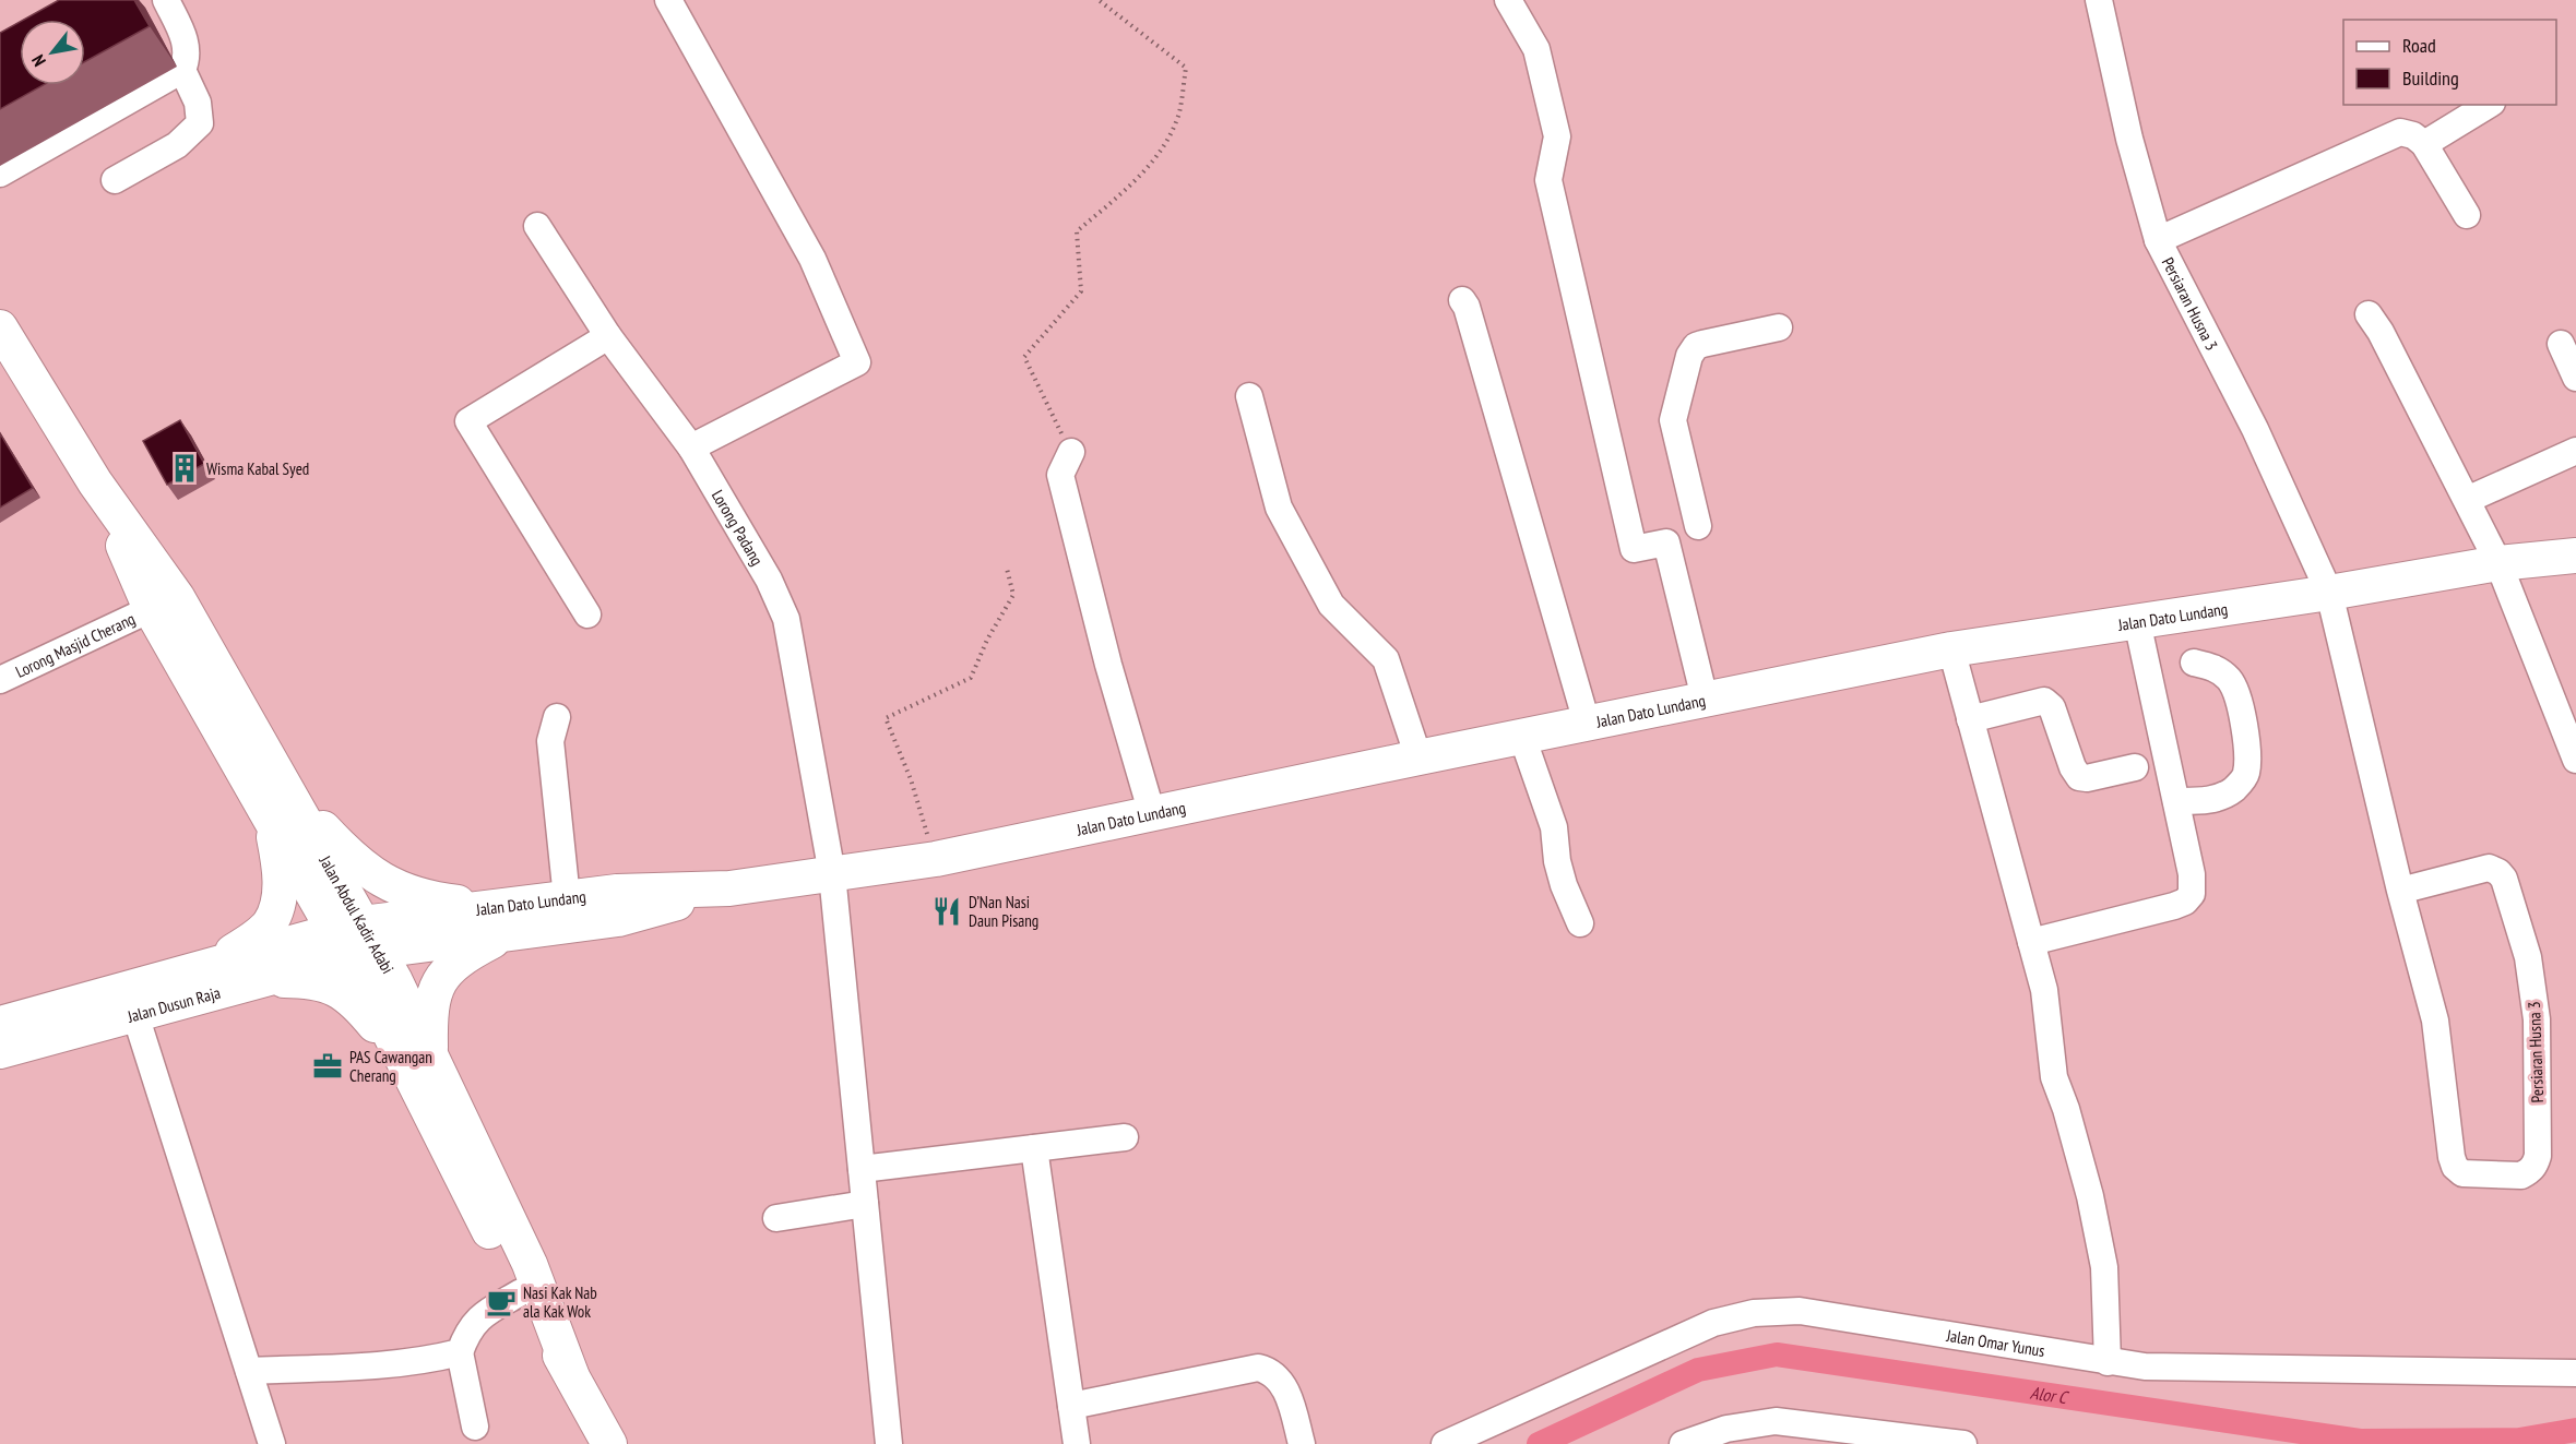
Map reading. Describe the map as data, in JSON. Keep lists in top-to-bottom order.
{
  "streets": {
    "main road": ["Jalan Dato Lundang", "Jalan Abdul Kadir Adabi", "Jalan Dusun Raja"],
    "street": [
      "Persiaran Husna 3",
      "Lorong Padang",
      "Lorong Masjid Cherang",
      "Jalan Omar Yunus"
    ]
  },
  "crossings": [
    ["Persiaran Husna 3", "Jalan Dato Lundang"],
    ["Lorong Padang", "Jalan Dato Lundang"],
    ["Jalan Dato Lundang", "Jalan Abdul Kadir Adabi"],
    ["Jalan Dato Lundang", "Jalan Dusun Raja"],
    ["Lorong Masjid Cherang", "Jalan Abdul Kadir Adabi"],
    ["Jalan Abdul Kadir Adabi", "Jalan Dusun Raja"]
  ],
  "water": ["Alor C"],
  "places": {
    "building": ["Wisma Kabal Syed"],
    "restaurant": ["D’Nan Nasi Daun Pisang"],
    "office": ["PAS Cawangan Cherang"],
    "cafe": ["Nasi Kak Nab ala Kak Wok"]
  },
  "legend": ["Road", "Building"],
  "north": "bottom left"
}
